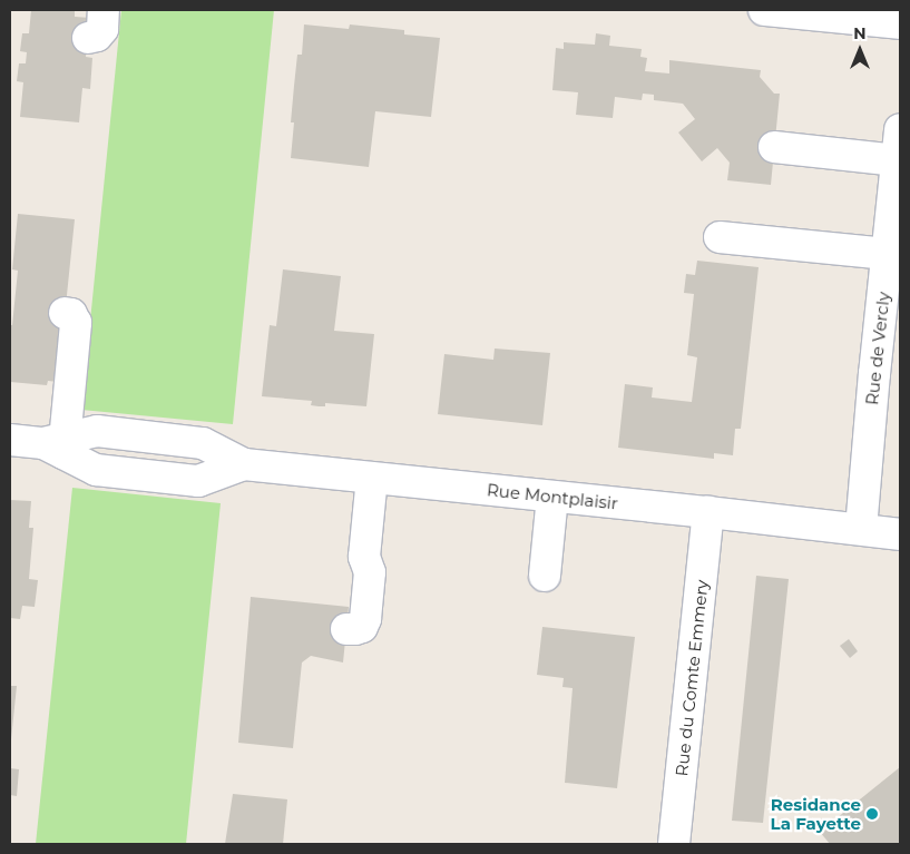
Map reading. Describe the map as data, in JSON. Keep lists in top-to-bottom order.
{
  "streets": {
    "street": ["Rue de Vercly", "Rue Montplaisir", "Rue du Comte Emmery"]
  },
  "crossings": [
    ["Rue de Vercly", "Rue Montplaisir"],
    ["Rue Montplaisir", "Rue du Comte Emmery"]
  ],
  "places": ["Residance La Fayette"],
  "north": "top"
}
